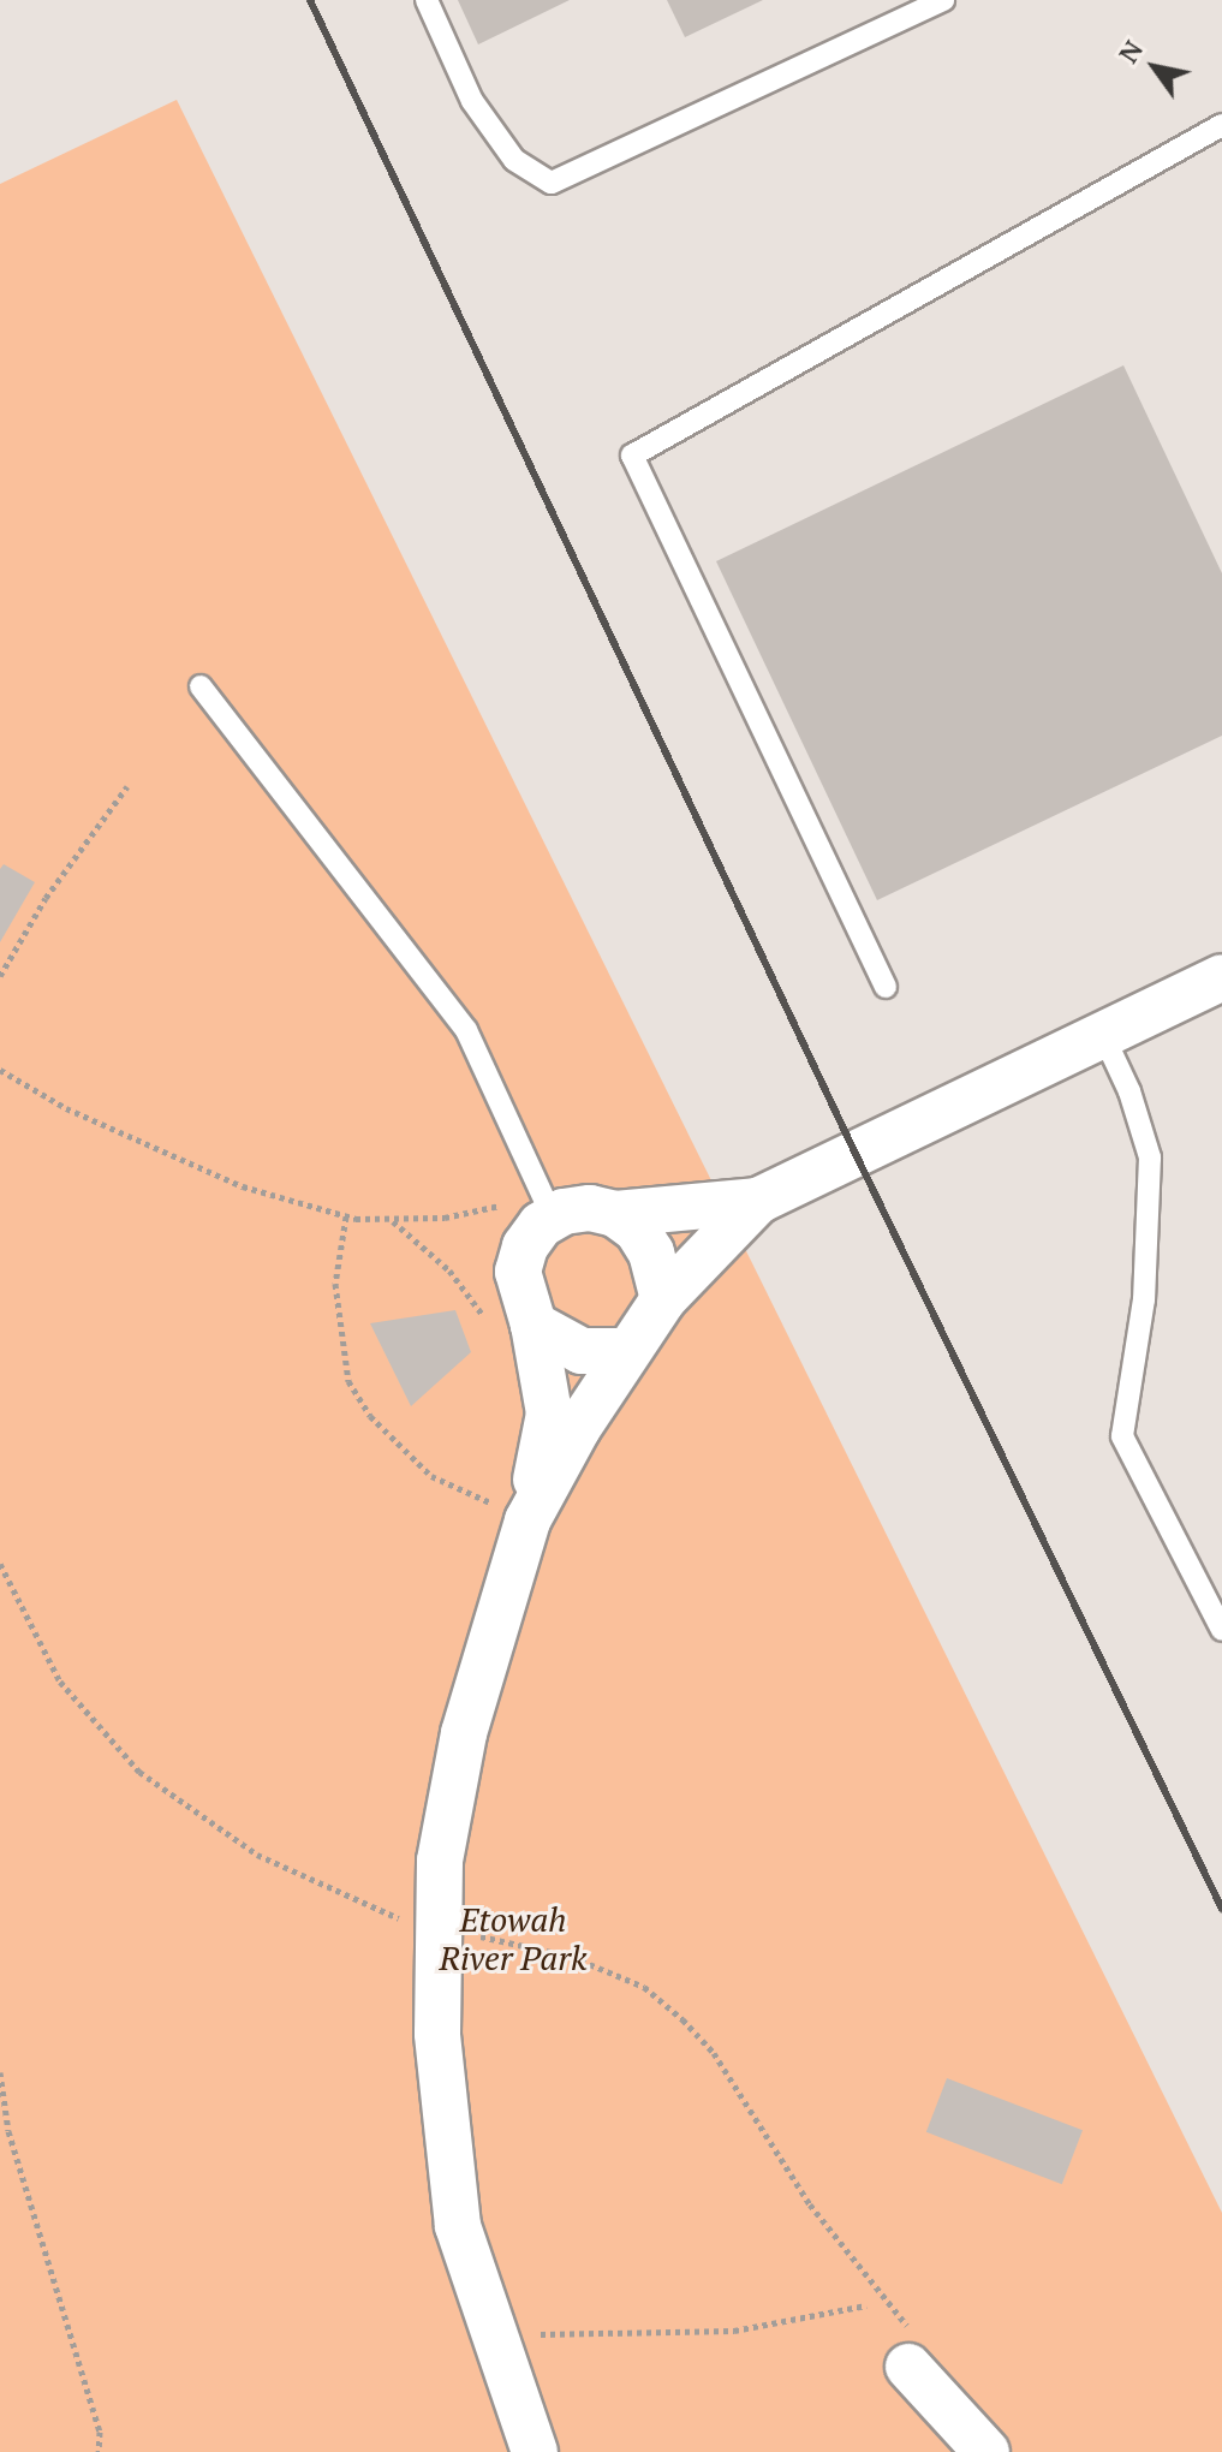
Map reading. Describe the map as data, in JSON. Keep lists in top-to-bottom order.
{
  "parks": ["Etowah River Park"],
  "north": "top left"
}
